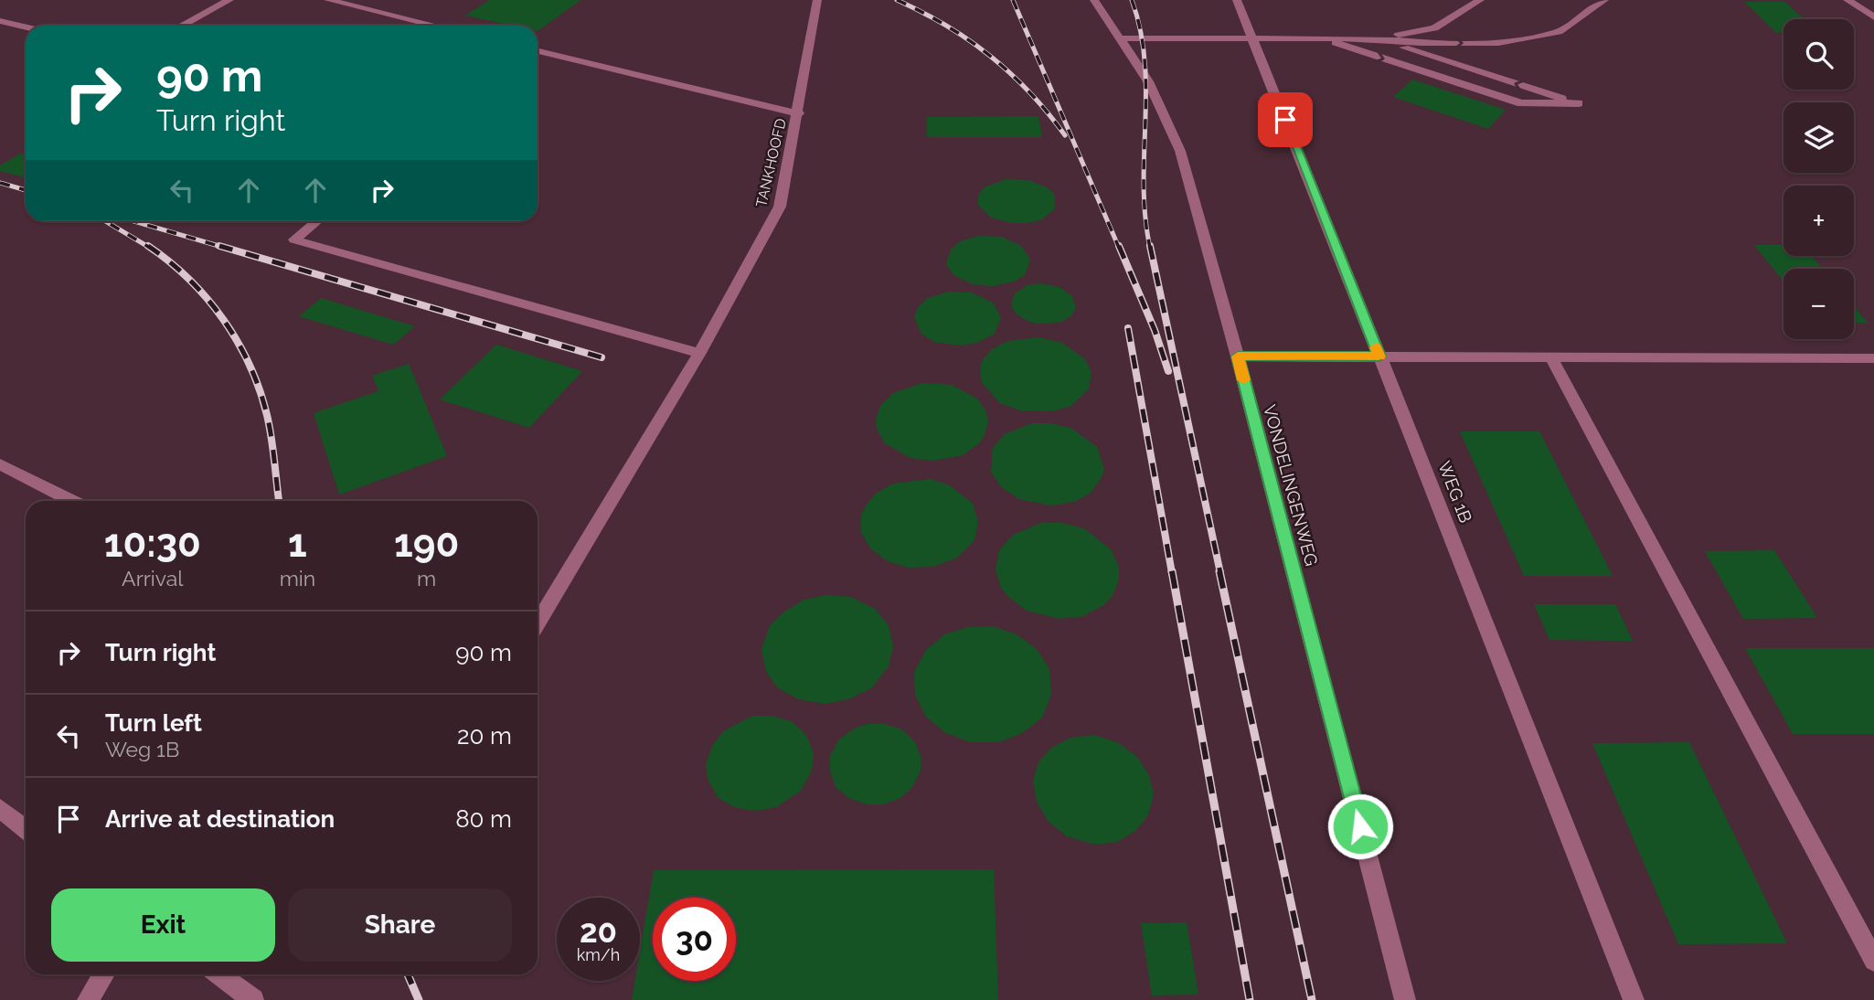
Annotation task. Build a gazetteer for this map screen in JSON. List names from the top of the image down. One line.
{"streets":{"street":["TANKHOOFD","VONDELINGENWEG","WEG 1B"]},"page":{"map_buttons":["+","−"],"turn":["90 m","Turn right"],"eta":["10:30","Arrival","1","min","190","m"],"list":[{"name":"Turn right","value":"90 m"},{"name":"Turn left","note":"Weg 1B","value":"20 m"},{"name":"Arrive at destination","value":"80 m"}],"buttons":["Exit","Share"],"speed":"20 km/h","limit":"30"}}
